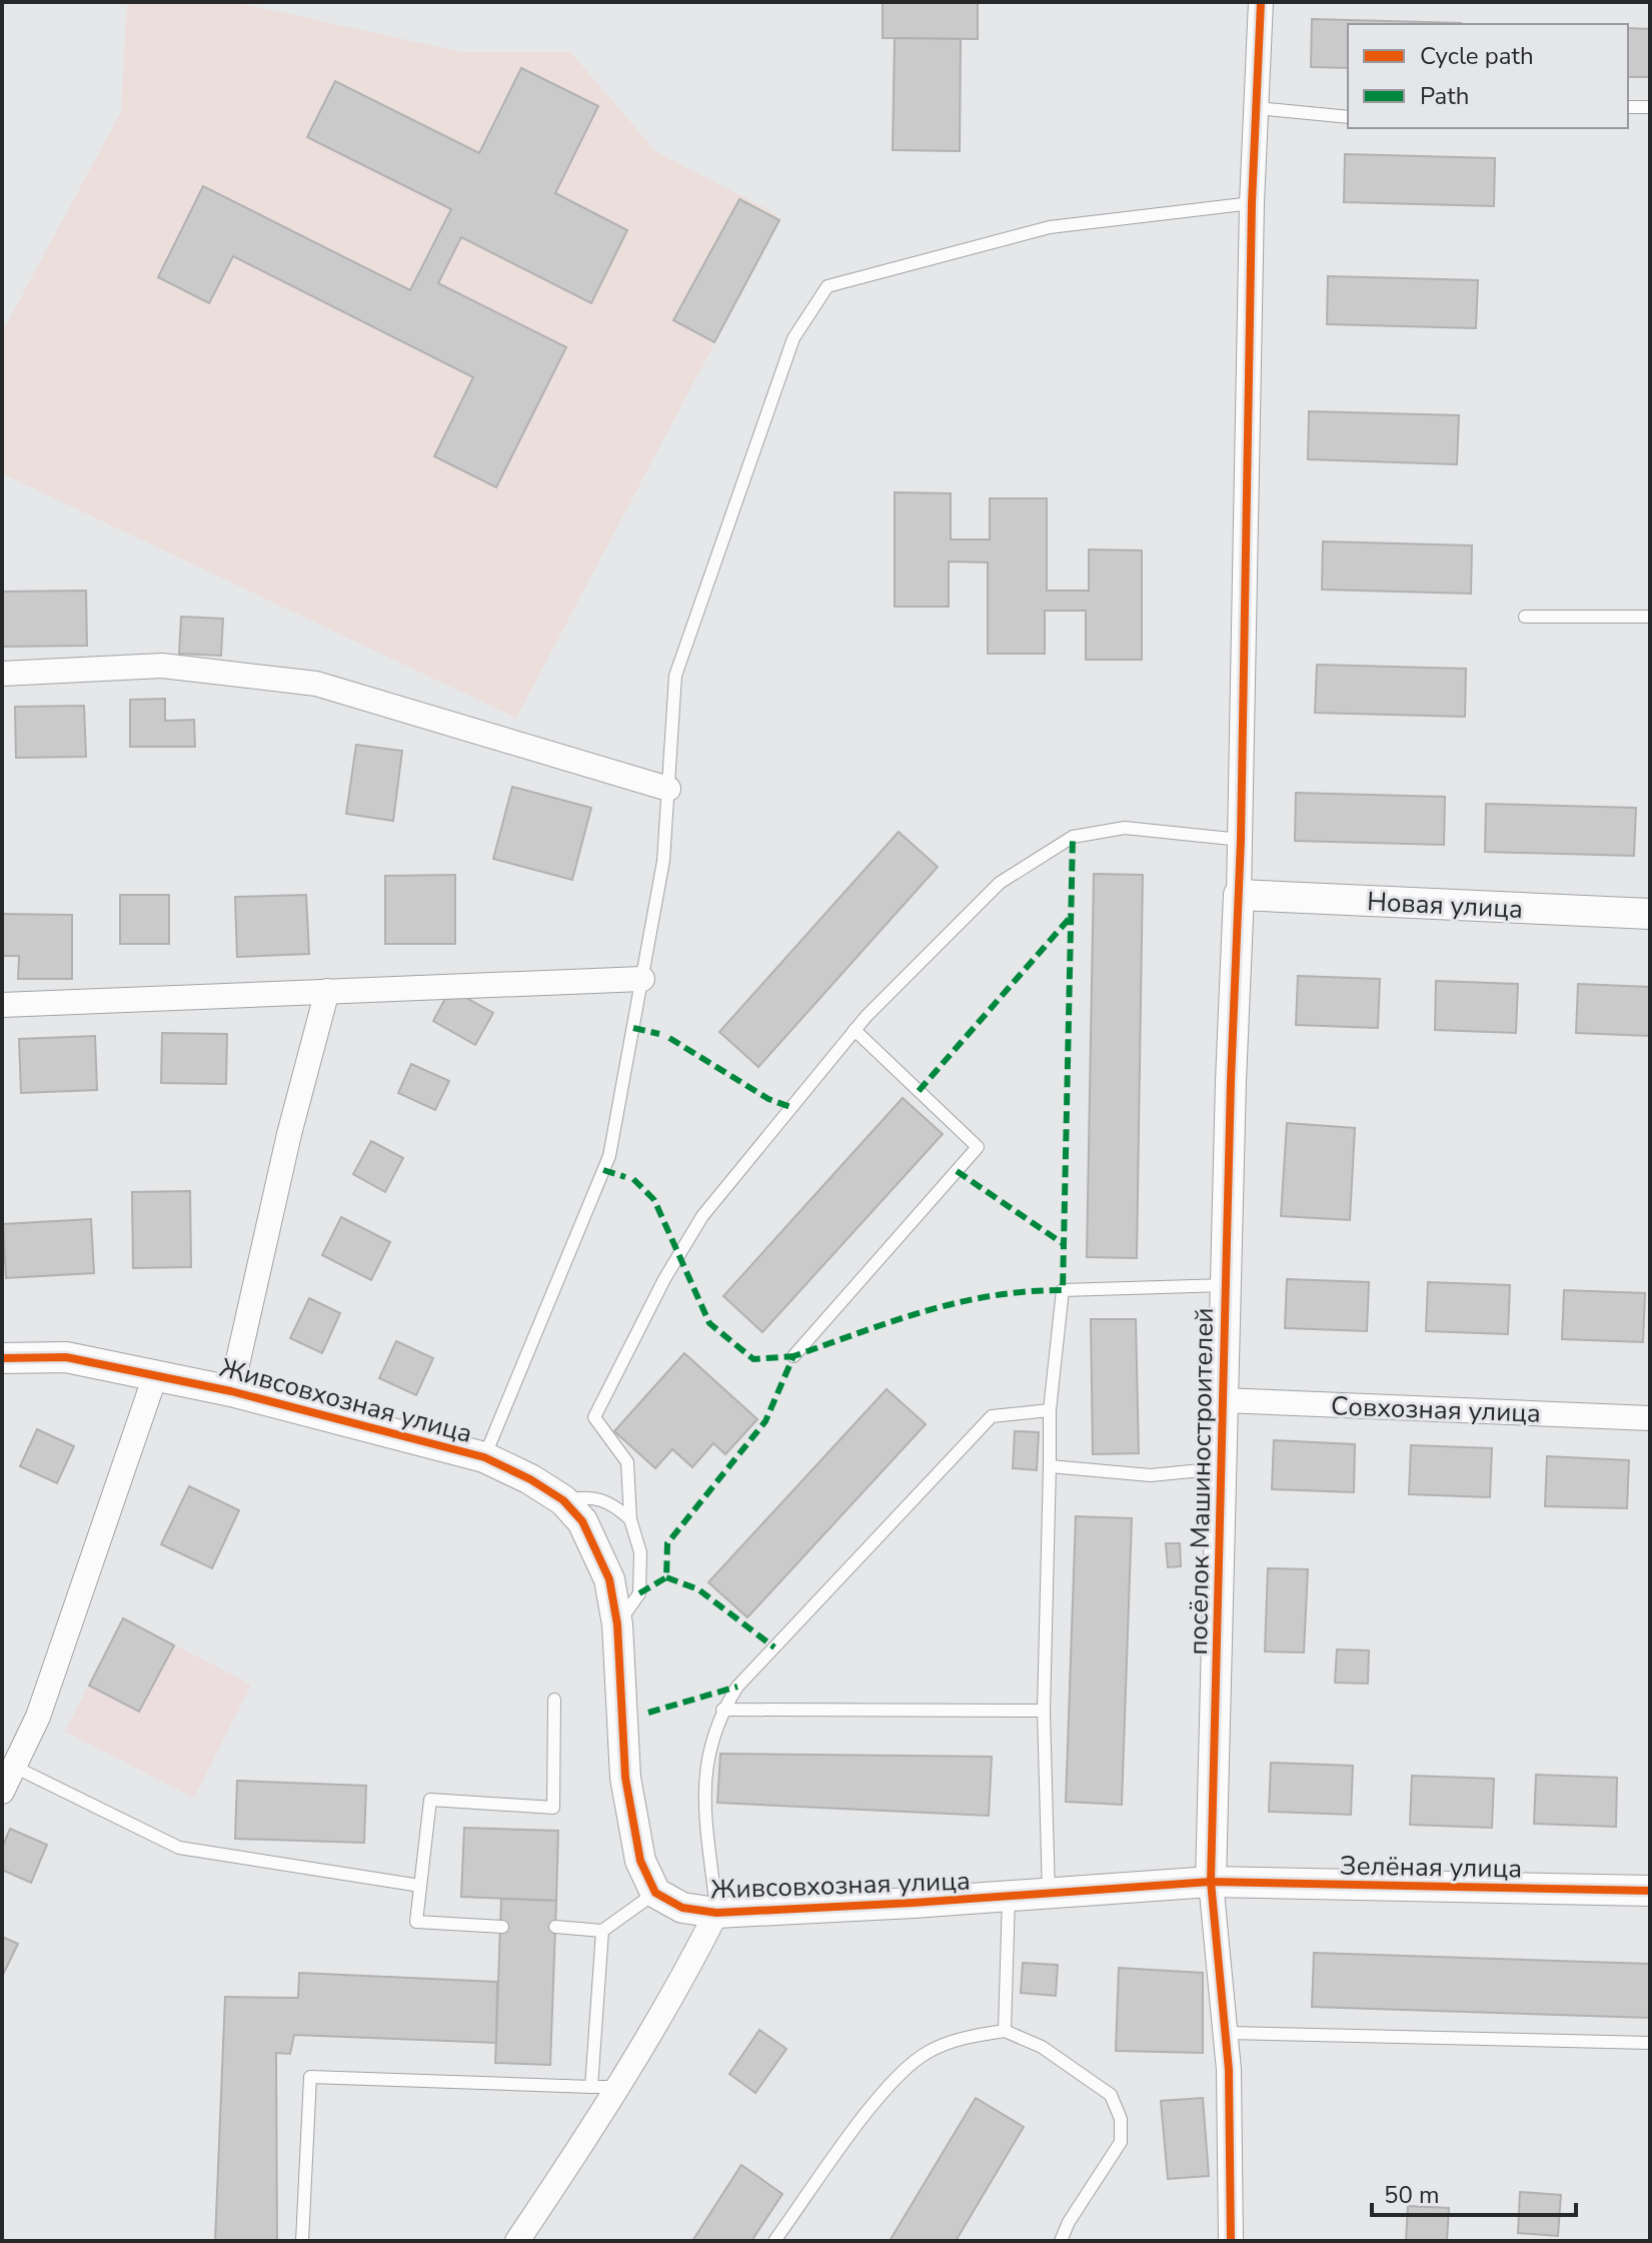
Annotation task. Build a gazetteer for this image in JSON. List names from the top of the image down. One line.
{"streets":{"street":["Новая улица","Живсовхозная улица","Совхозная улица","посёлок Машиностроителей","Зелёная улица"]},"crossings":[["Новая улица","посёлок Машиностроителей"],["Живсовхозная улица","посёлок Машиностроителей"],["Живсовхозная улица","Зелёная улица"],["Совхозная улица","посёлок Машиностроителей"],["посёлок Машиностроителей","Зелёная улица"]],"legend":["Cycle path","Path"],"scale_bar":"50 m"}
